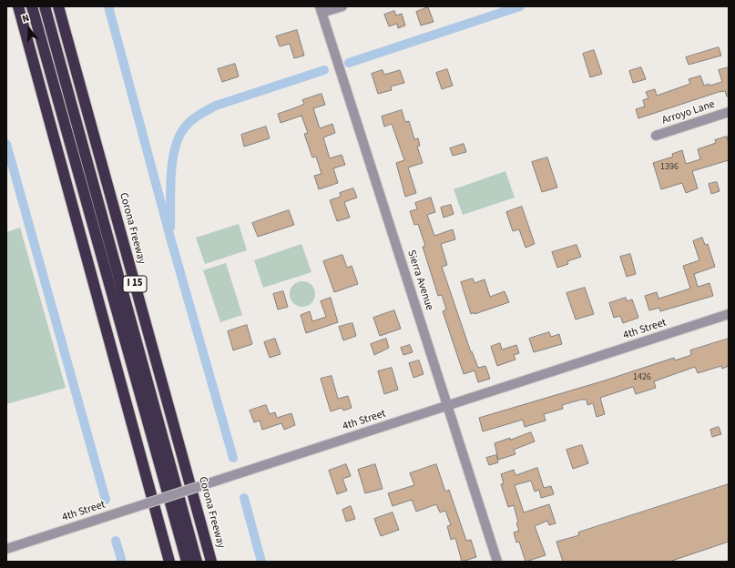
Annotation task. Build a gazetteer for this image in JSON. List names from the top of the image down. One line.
{"streets":{"highway":["Corona Freeway","I 15"],"street":["Arroyo Lane","Sierra Avenue","4th Street"]},"crossings":[["Sierra Avenue","4th Street"]],"house_numbers":["1396","1426"],"north":"top"}
